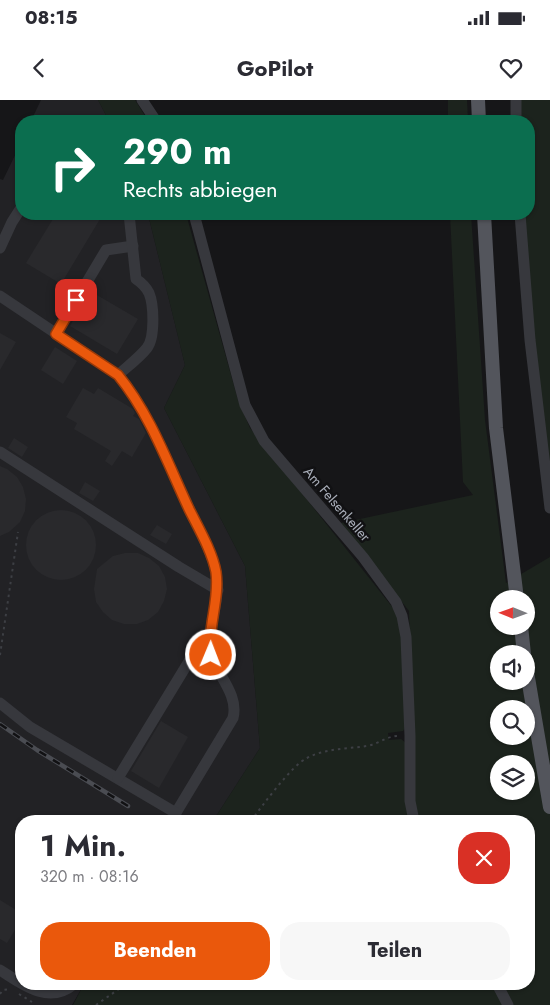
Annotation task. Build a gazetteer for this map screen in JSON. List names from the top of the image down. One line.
{"streets":{"street":["Am Felsenkeller"]},"north":"left","page":{"status":"08:15","header":"GoPilot","turn":["290 m","Rechts abbiegen"],"heading":["1 Min.","320 m · 08:16"],"buttons":["Beenden","Teilen"]}}
